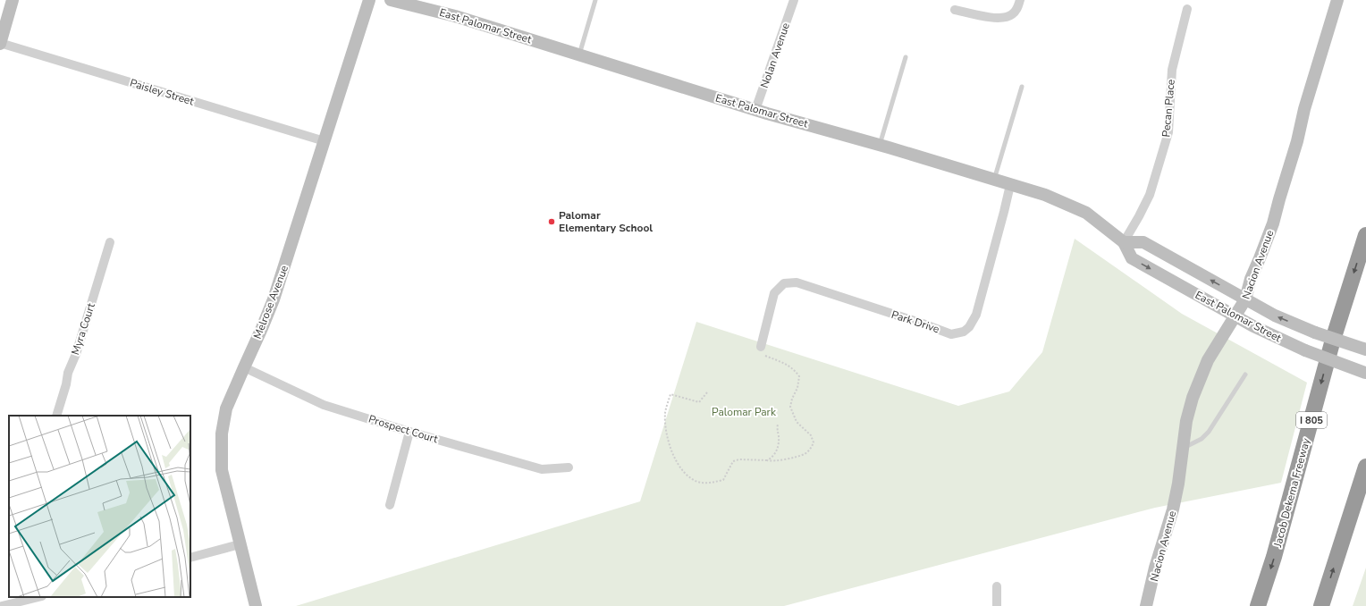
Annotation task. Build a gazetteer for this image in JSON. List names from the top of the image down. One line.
{"streets":{"highway":["I 805","Jacob Dekema Freeway"],"main road":["East Palomar Street","Nacion Avenue","Melrose Avenue"],"street":["Nolan Avenue","Paisley Street","Pecan Place","Park Drive","Myra Court","Prospect Court"]},"crossings":[["East Palomar Street","Nolan Avenue"],["East Palomar Street","Pecan Place"],["East Palomar Street","Nacion Avenue"],["East Palomar Street","Park Drive"],["Paisley Street","Melrose Avenue"],["Melrose Avenue","Prospect Court"]],"parks":["Palomar Park"],"places":["Palomar Elementary School"]}
